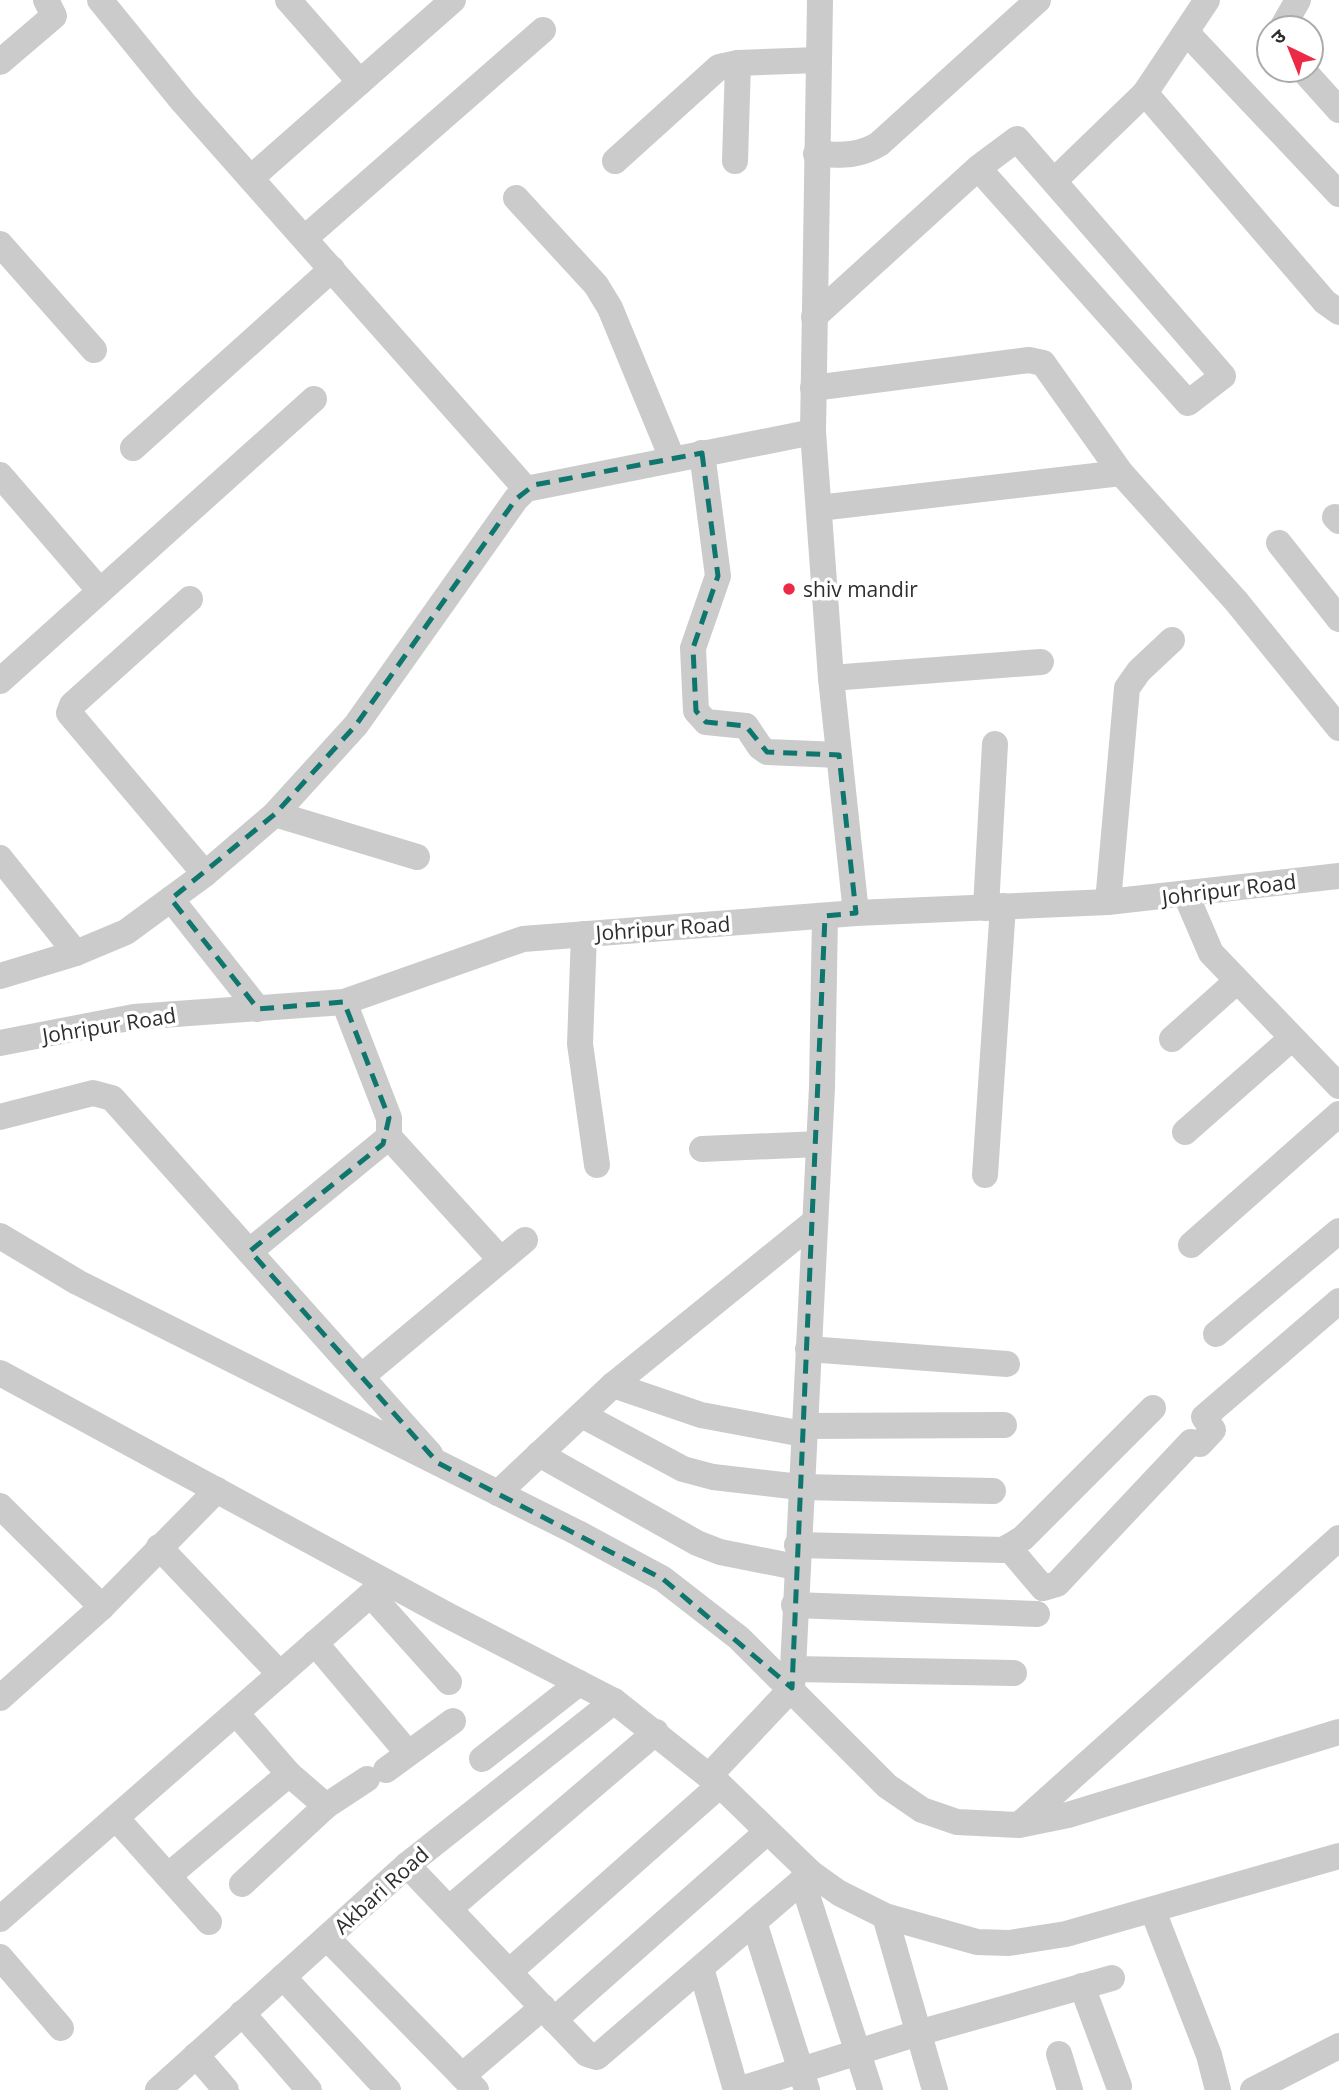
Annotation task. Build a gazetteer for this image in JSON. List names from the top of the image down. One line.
{"streets":{"street":["Johripur Road","Akbari Road"]},"places":["shiv mandir"],"north":"top left"}
